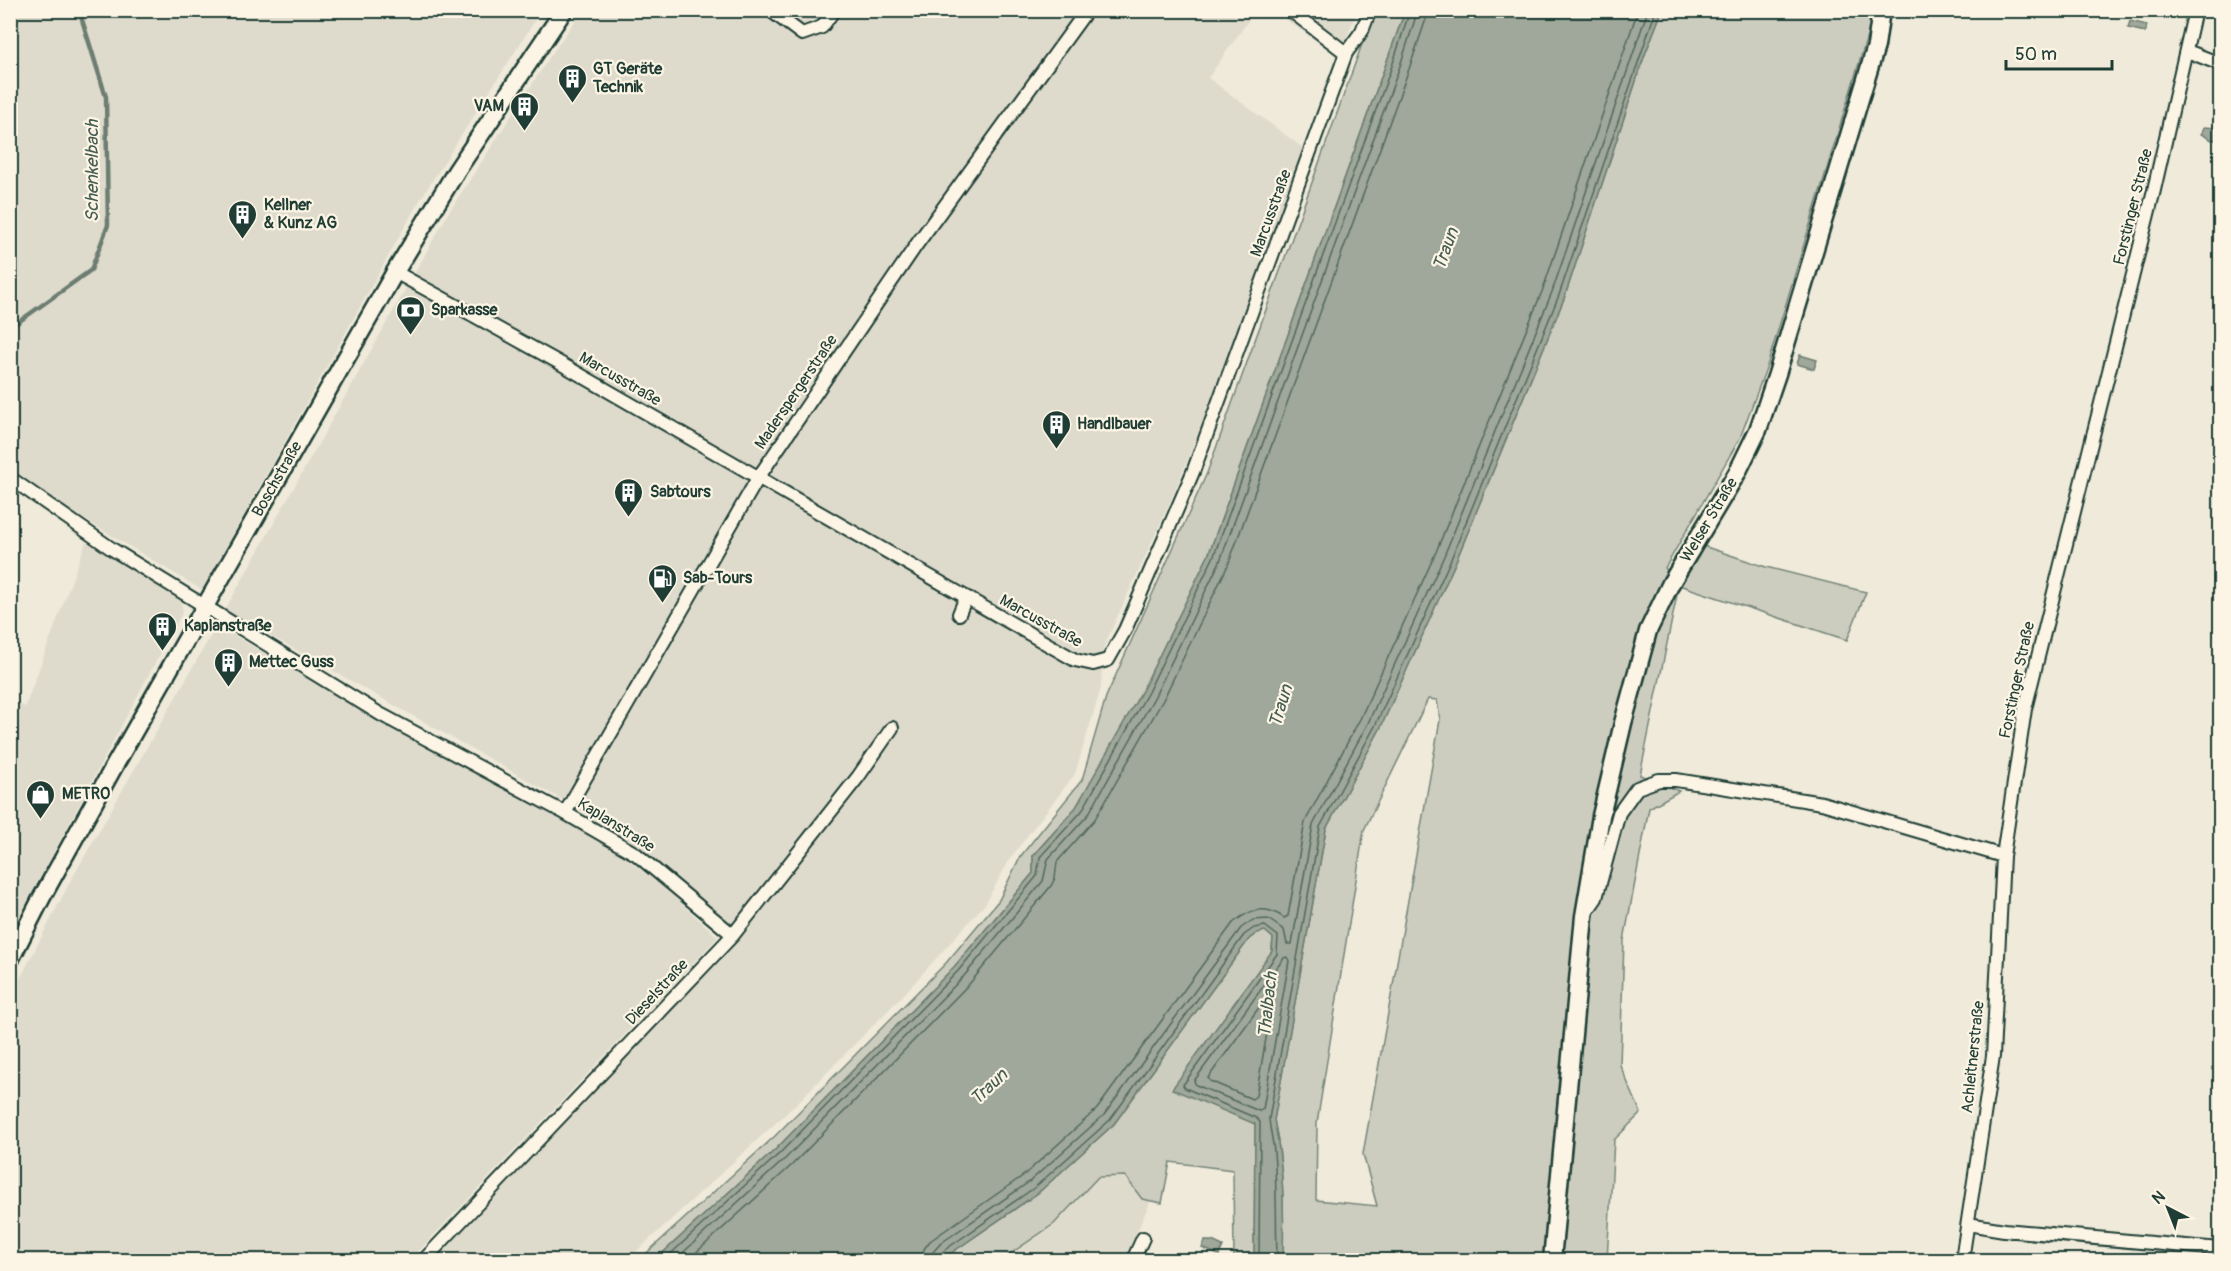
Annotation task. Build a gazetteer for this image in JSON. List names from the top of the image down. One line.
{"streets":{"main road":["Boschstraße","Welser Straße"],"street":["Forstinger Straße","Marcusstraße","Maderspergerstraße","Kaplanstraße","Dieselstraße","Achleitnerstraße"]},"crossings":[["Forstinger Straße","Achleitnerstraße"],["Marcusstraße","Maderspergerstraße"],["Marcusstraße","Boschstraße"],["Maderspergerstraße","Kaplanstraße"],["Boschstraße","Kaplanstraße"],["Kaplanstraße","Dieselstraße"]],"water":["Schenkelbach","Traun","Thalbach"],"places":{"building":["GT Geräte Technik","VAM","Kellner & Kunz AG","Handlbauer","Sabtours","Kaplanstraße","Mettec Guss"],"bank":["Sparkasse"],"fuel station":["Sab-Tours"],"shop":["METRO"]},"scale_bar":"50 m","north":"top left"}
